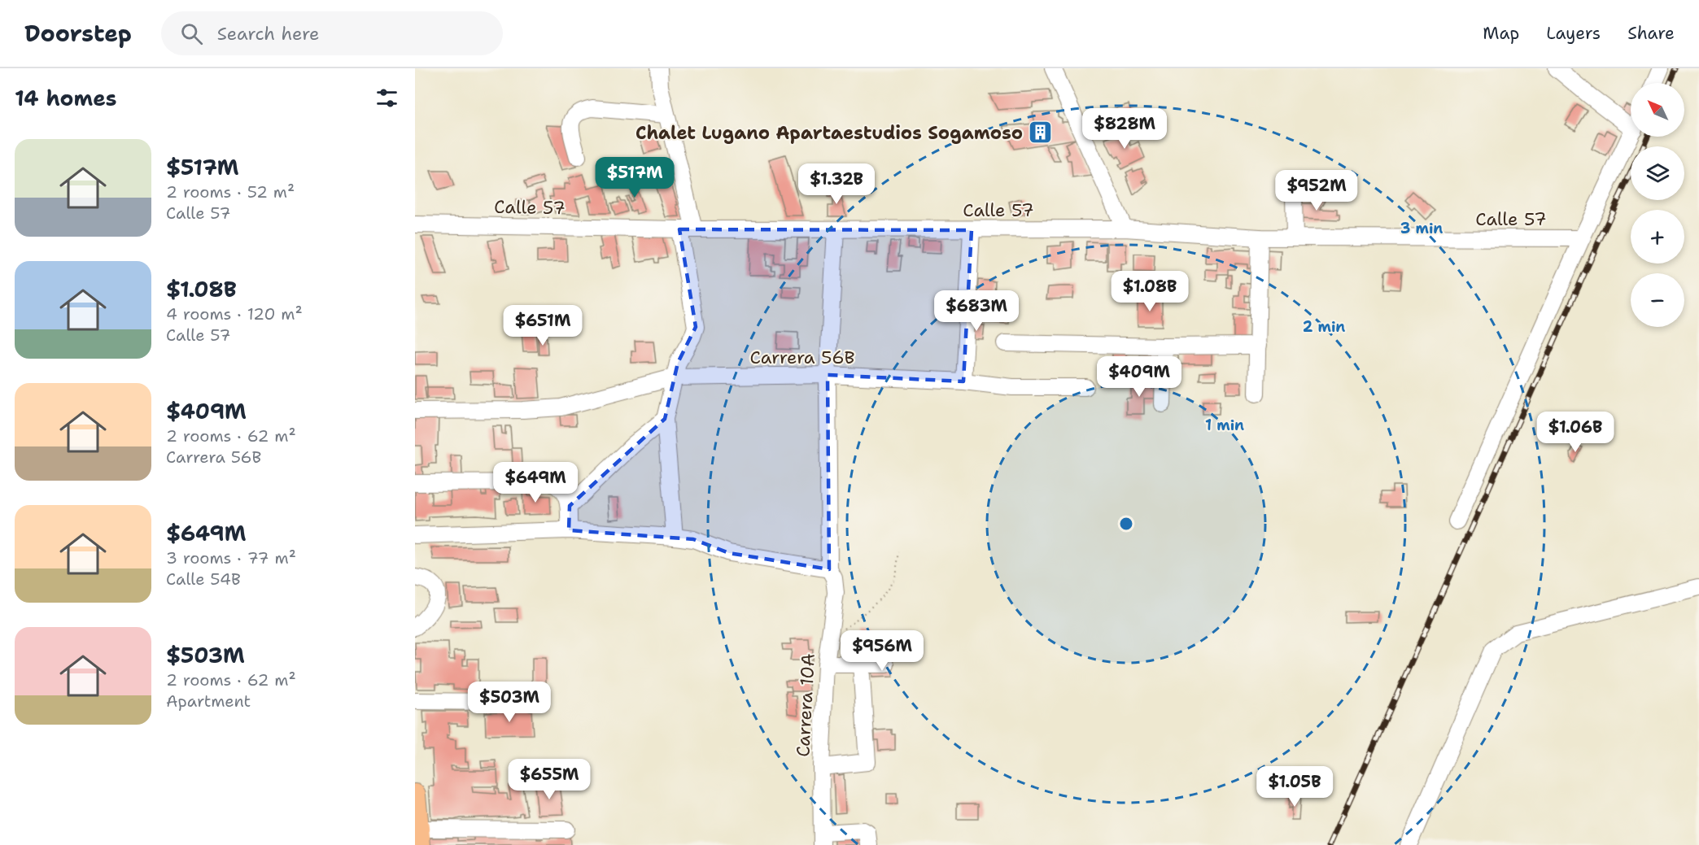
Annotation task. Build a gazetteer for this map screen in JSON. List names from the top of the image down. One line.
{"streets":{"street":["Calle 57","Carrera 56B","Carrera 10A"]},"crossings":[["Calle 57","Carrera 10A"],["Carrera 56B","Carrera 10A"]],"places":{"building":["Chalet Lugano Apartaestudios Sogamoso"]},"north":"top left","page":{"header":"Doorstep","search":"Search here","nav":["Map","Layers","Share"],"heading":"14 homes","map_buttons":["+","−"],"price":["$828M","$517M","$1.32B","$952M","$1.08B","$683M","$651M","$409M","$1.06B","$649M","$956M","$503M","$655M","$1.05B"],"list":[{"name":"$517M","note":"2 rooms · 52 m² · Calle 57"},{"name":"$1.08B","note":"4 rooms · 120 m² · Calle 57"},{"name":"$409M","note":"2 rooms · 62 m² · Carrera 56B"},{"name":"$649M","note":"3 rooms · 77 m² · Calle 54B"},{"name":"$503M","note":"2 rooms · 62 m² · Apartment"}]},"rings":["3 min","2 min","1 min"]}
